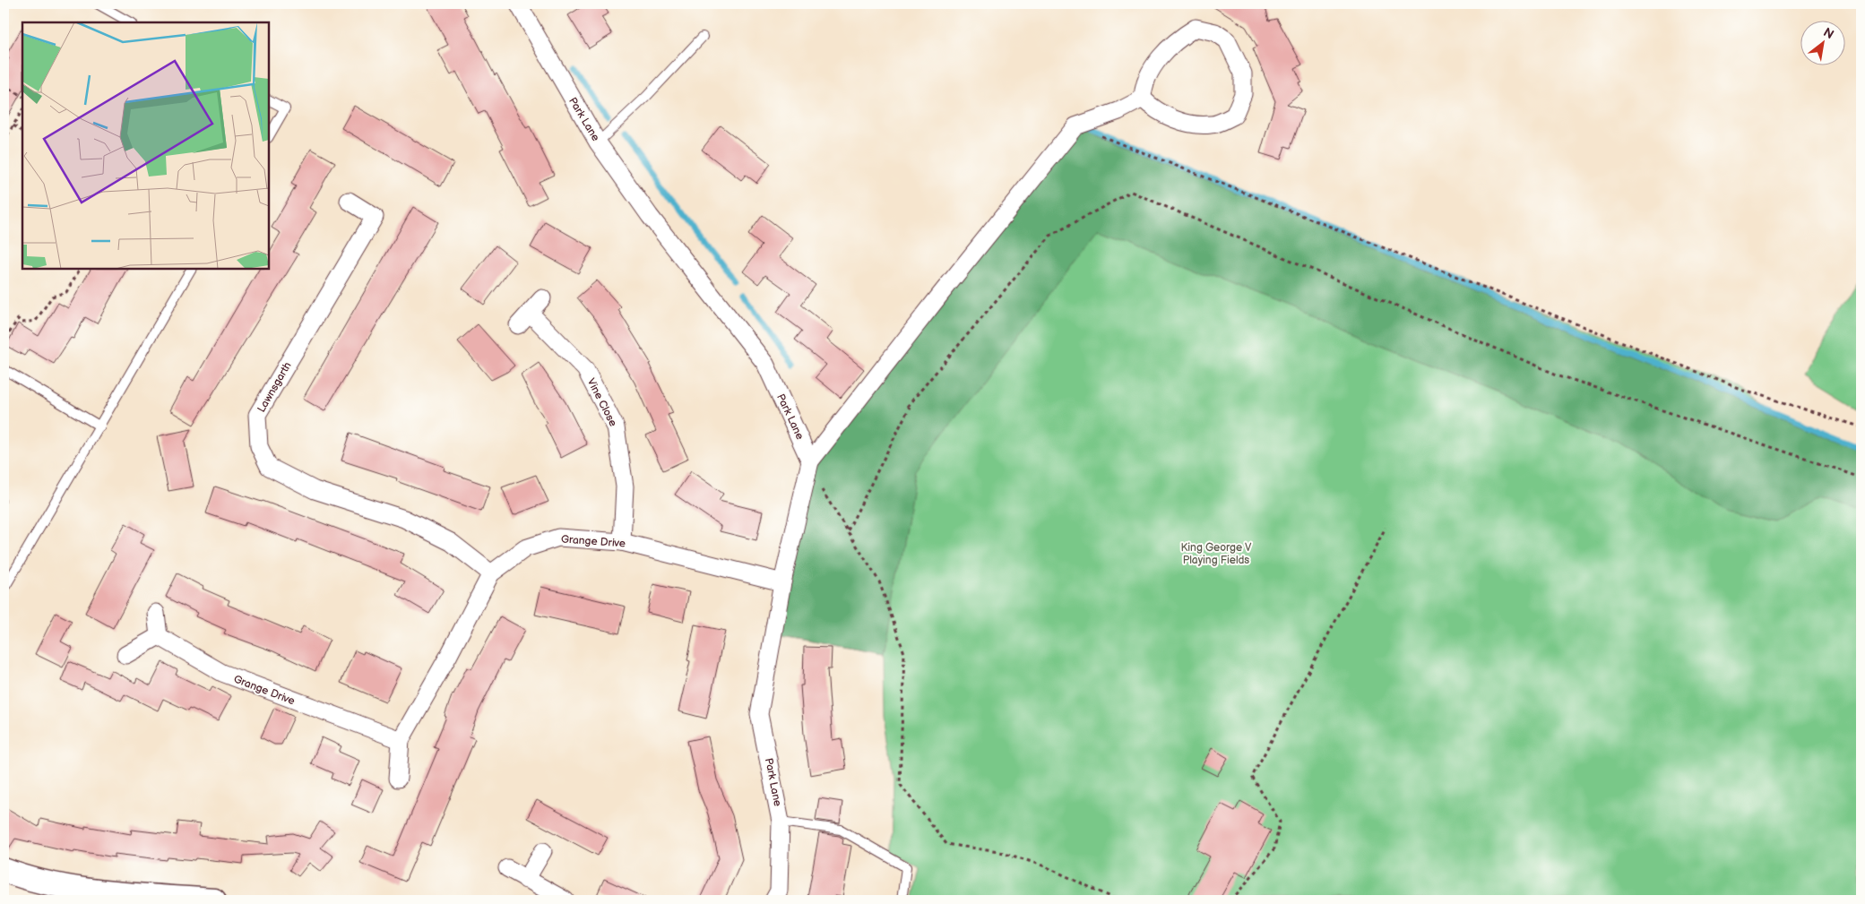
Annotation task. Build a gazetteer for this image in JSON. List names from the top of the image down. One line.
{"streets":{"street":["Park Lane","Lawnsgarth","Vine Close","Grange Drive"]},"crossings":[["Park Lane","Grange Drive"],["Lawnsgarth","Grange Drive"],["Vine Close","Grange Drive"]],"parks":["King George V Playing Fields"],"north":"top right"}
